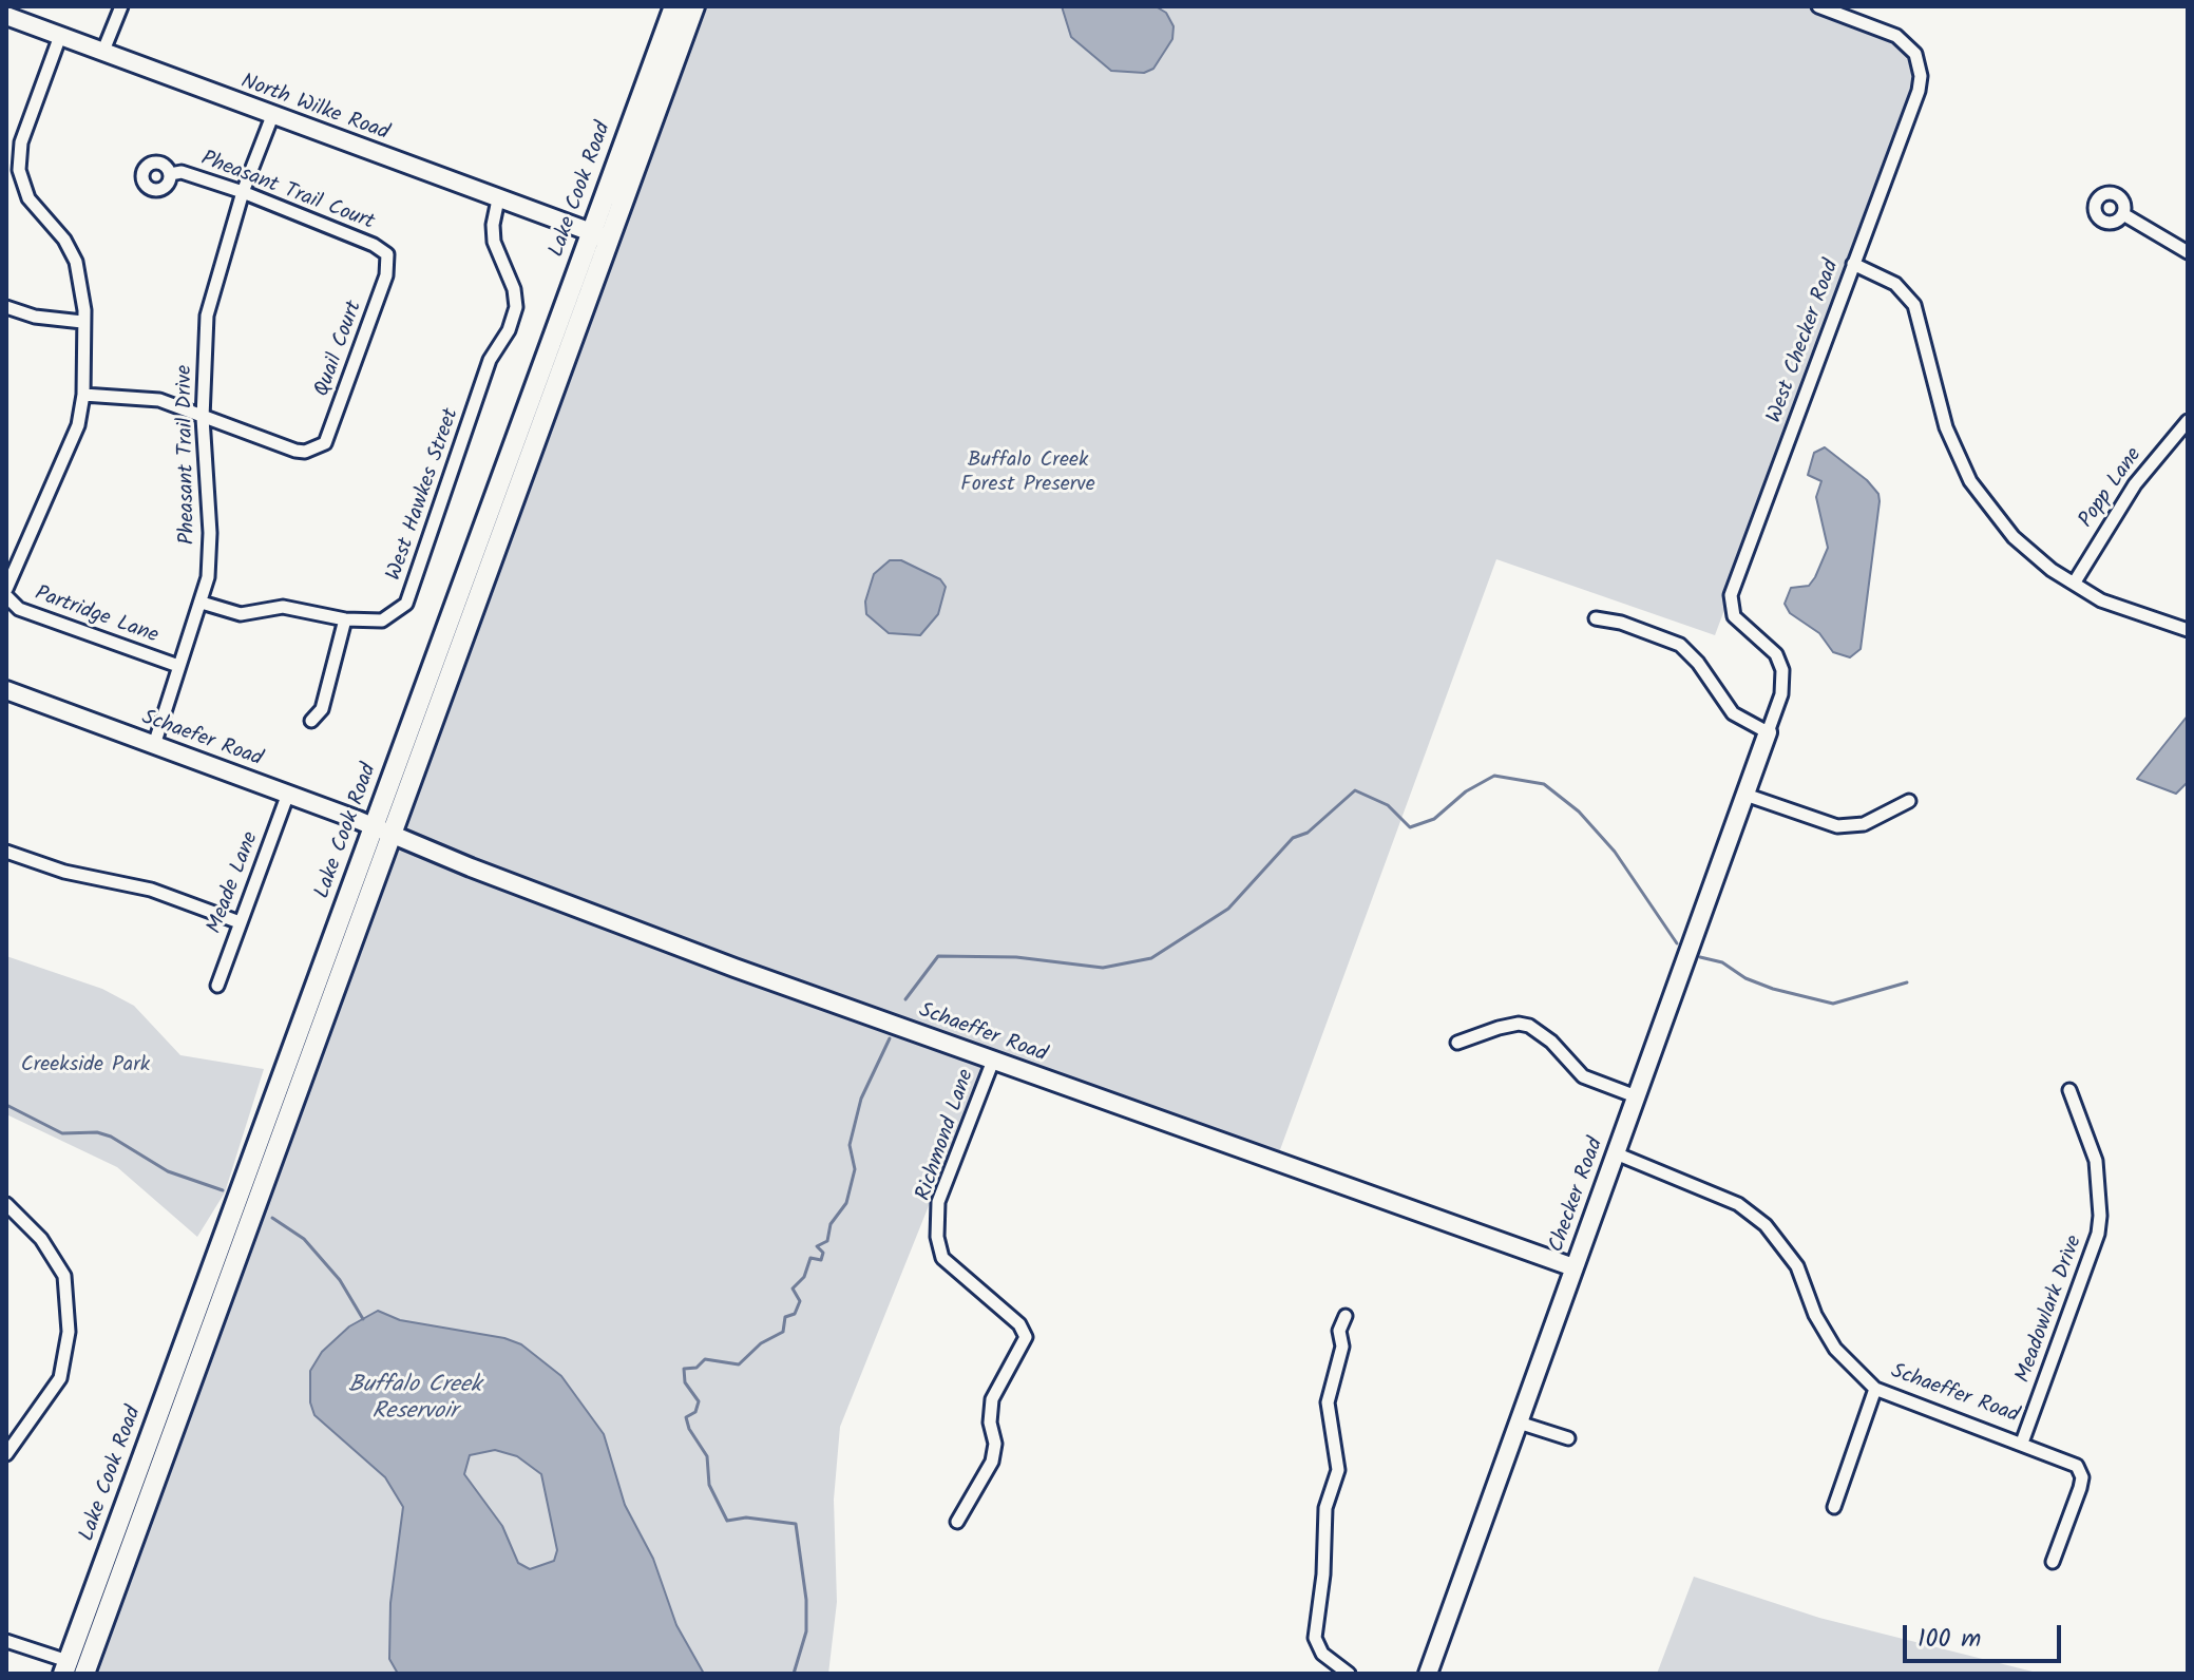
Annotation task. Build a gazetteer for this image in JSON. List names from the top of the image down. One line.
{"streets":{"main road":["Lake Cook Road"],"street":["North Wilke Road","Pheasant Trail Court","West Checker Road","Quail Court","Pheasant Trail Drive","Popp Lane","West Hawkes Street","Partridge Lane","Schaefer Road","Meade Lane","Schaeffer Road","Richmond Lane","Checker Road","Meadowlark Drive"]},"crossings":[["North Wilke Road","Lake Cook Road"],["North Wilke Road","Pheasant Trail Drive"],["North Wilke Road","West Hawkes Street"],["North Wilke Road","Partridge Lane"],["Lake Cook Road","Schaefer Road"],["Lake Cook Road","Schaeffer Road"],["Pheasant Trail Court","Quail Court"],["Pheasant Trail Court","Pheasant Trail Drive"],["West Checker Road","Checker Road"],["Quail Court","Pheasant Trail Drive"],["Pheasant Trail Drive","West Hawkes Street"],["Pheasant Trail Drive","Partridge Lane"],["Pheasant Trail Drive","Schaefer Road"],["Schaefer Road","Meade Lane"],["Schaefer Road","Schaeffer Road"],["Schaeffer Road","Richmond Lane"],["Schaeffer Road","Checker Road"],["Schaeffer Road","Meadowlark Drive"]],"water":["Buffalo Creek Reservoir"],"parks":["Buffalo Creek Forest Preserve","Creekside Park"],"scale_bar":"100 m"}
